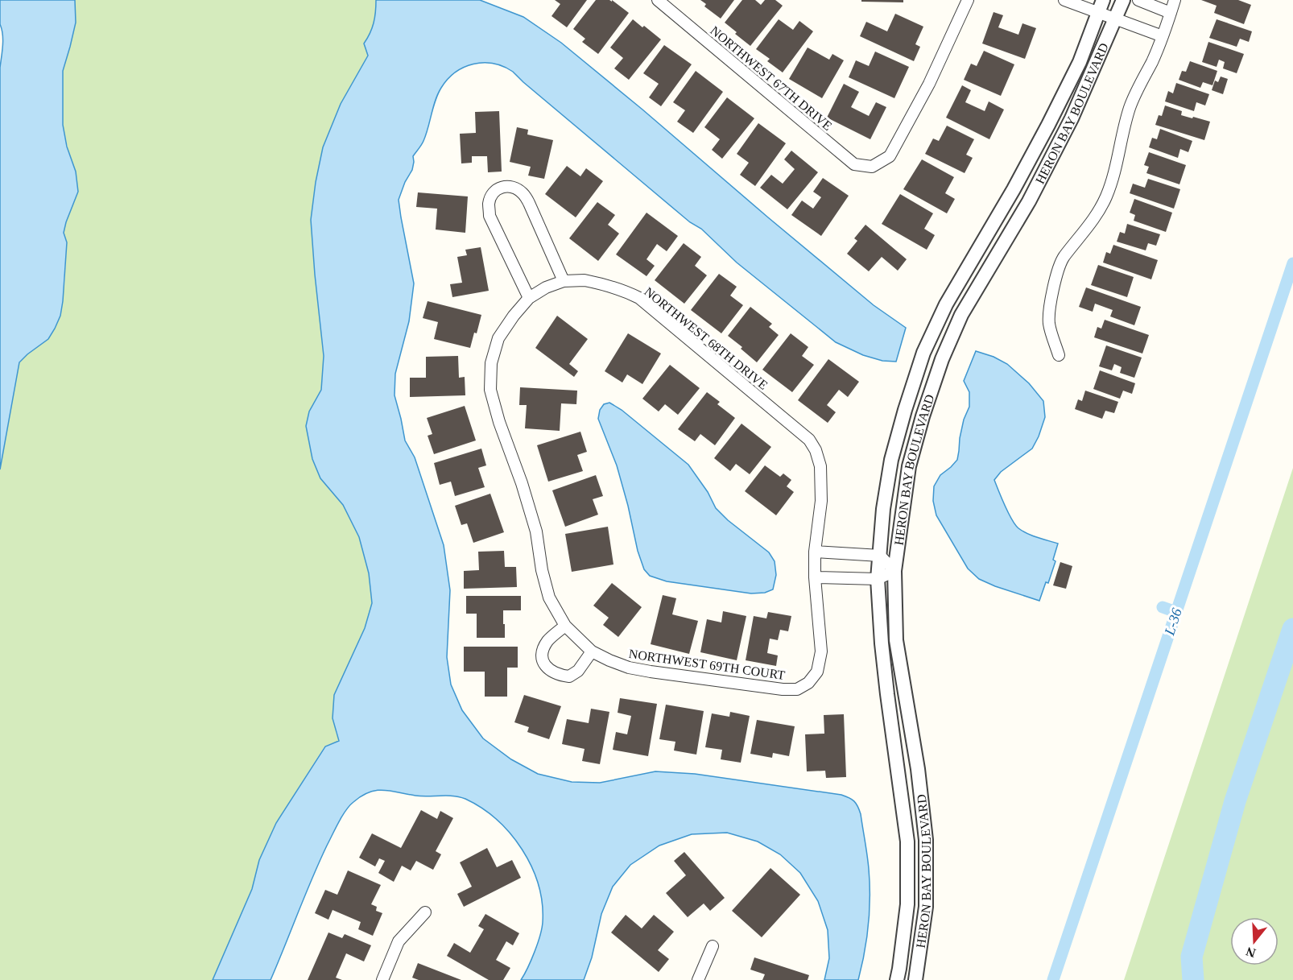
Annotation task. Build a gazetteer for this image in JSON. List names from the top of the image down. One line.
{"streets":{"street":["NORTHWEST 67TH DRIVE","HERON BAY BOULEVARD","NORTHWEST 68TH DRIVE","NORTHWEST 69TH COURT"]},"crossings":[["NORTHWEST 68TH DRIVE","NORTHWEST 69TH COURT"]],"water":["L-36"],"north":"bottom"}
